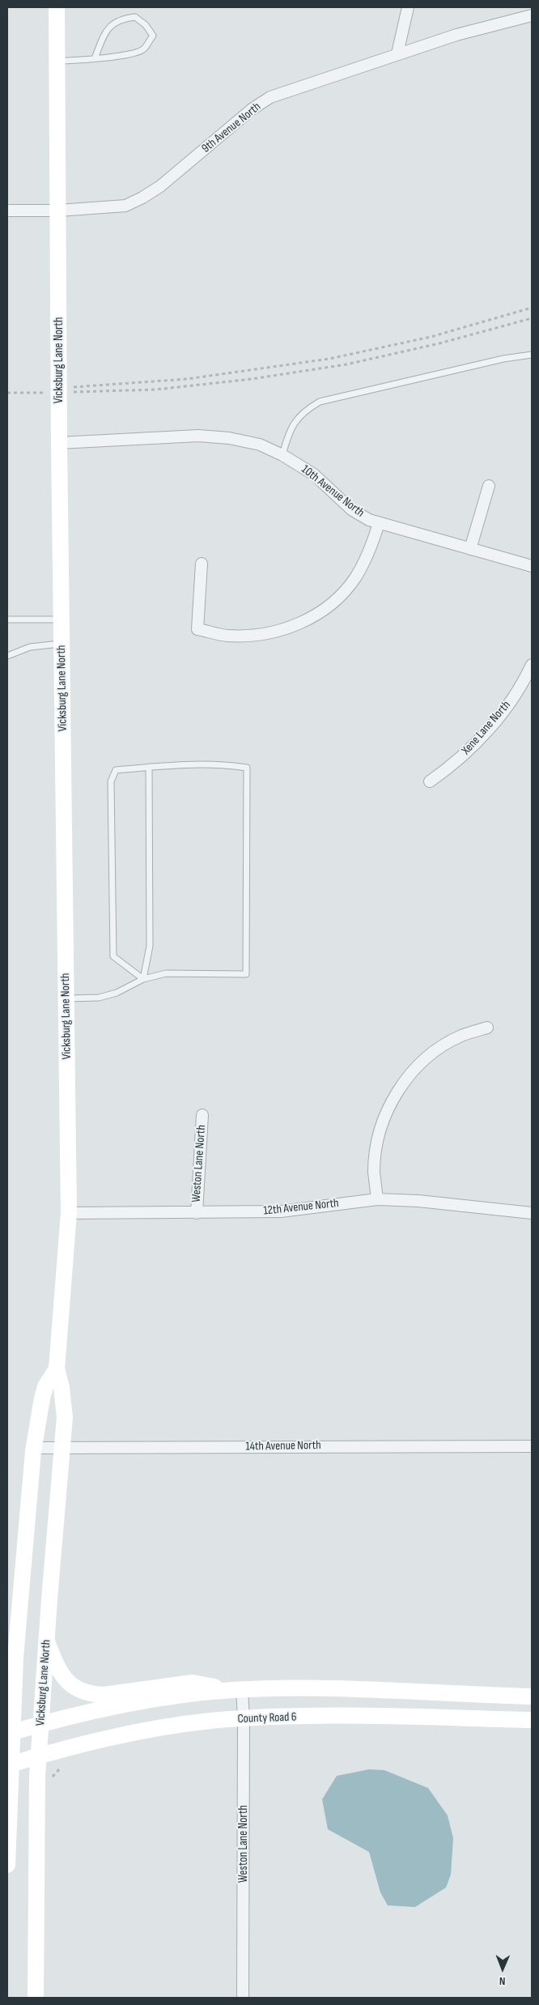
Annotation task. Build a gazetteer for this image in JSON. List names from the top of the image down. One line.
{"streets":{"main road":["Vicksburg Lane North","County Road 6"],"street":["9th Avenue North","10th Avenue North","Xene Lane North","Weston Lane North","12th Avenue North","14th Avenue North"]},"crossings":[["9th Avenue North","Vicksburg Lane North"],["Vicksburg Lane North","10th Avenue North"],["Vicksburg Lane North","12th Avenue North"],["Vicksburg Lane North","14th Avenue North"],["Vicksburg Lane North","County Road 6"],["Weston Lane North","12th Avenue North"],["Weston Lane North","County Road 6"]],"north":"bottom"}
